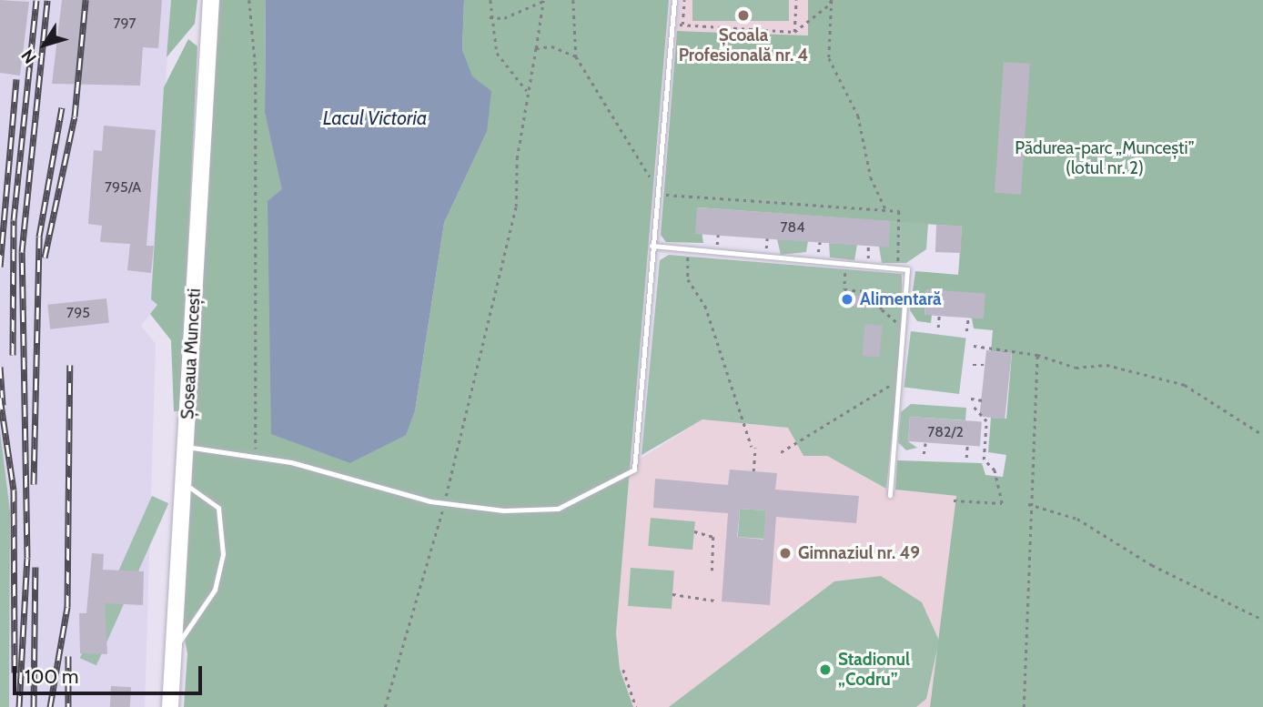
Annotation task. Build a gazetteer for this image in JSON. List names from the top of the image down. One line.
{"streets":{"main road":["Șoseaua Muncești"]},"water":["Lacul Victoria"],"parks":["Pădurea-parc „Muncești” (lotul nr. 2)"],"places":["Școala Profesională nr. 4","Alimentară","Gimnaziul nr. 49","Stadionul „Codru”"],"house_numbers":["797","795/A","784","795","782/2"],"scale_bar":"100 m","north":"bottom left"}
